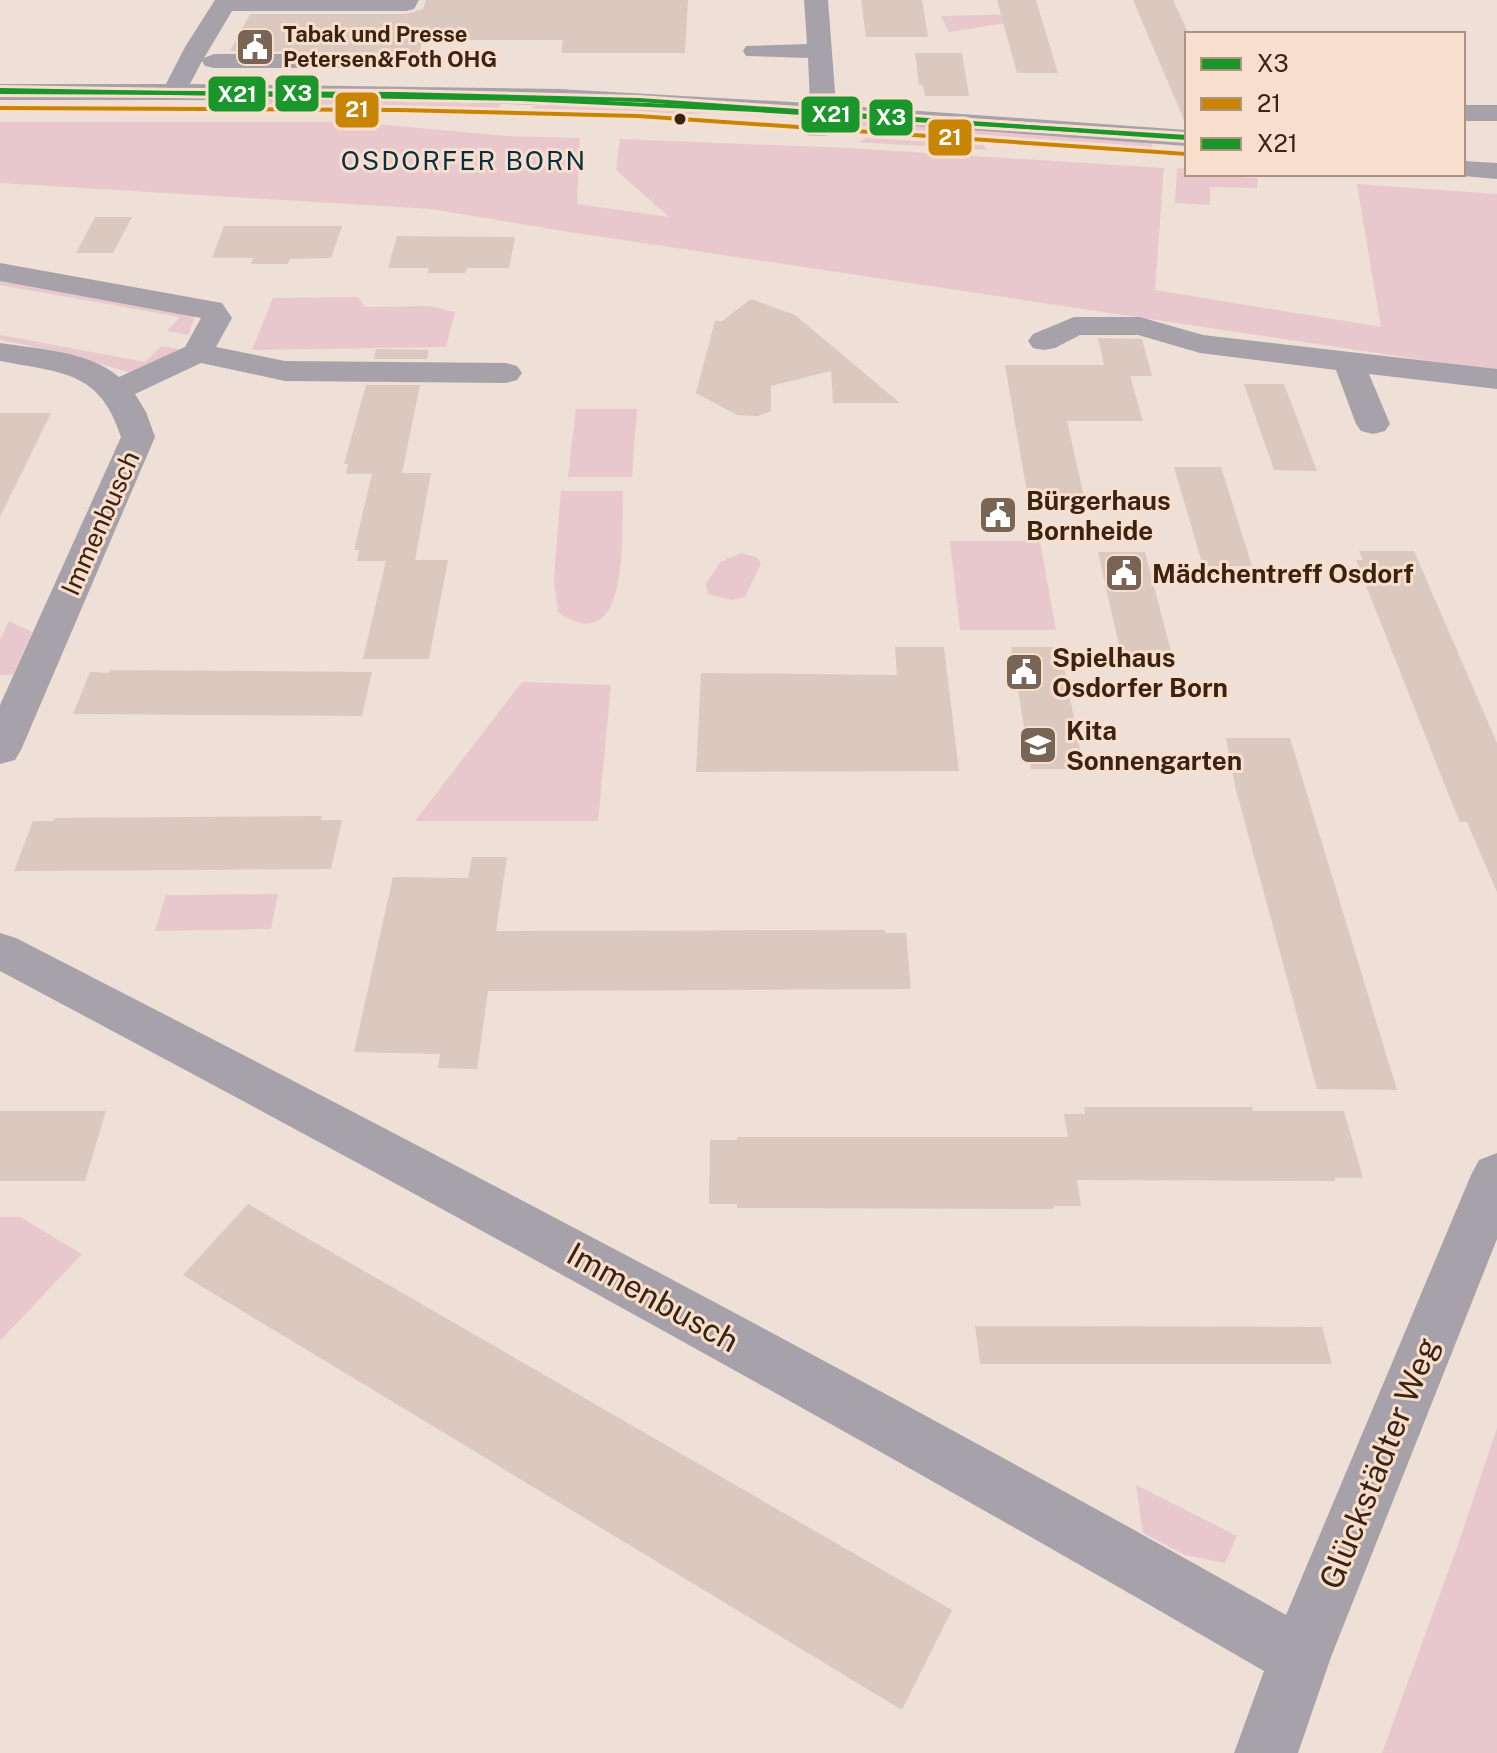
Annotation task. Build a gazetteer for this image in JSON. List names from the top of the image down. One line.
{"streets":{"street":["Immenbusch","Glückstädter Weg"]},"crossings":[["Immenbusch","Glückstädter Weg"]],"districts":["OSDORFER BORN"],"places":{"public building":["Tabak und Presse Petersen&Foth OHG","Bürgerhaus Bornheide","Mädchentreff Osdorf","Spielhaus Osdorfer Born"],"school or university":["Kita Sonnengarten"]},"lines":["transit line X21","transit line X3","transit line 21"],"legend":["X3","21","X21"]}
